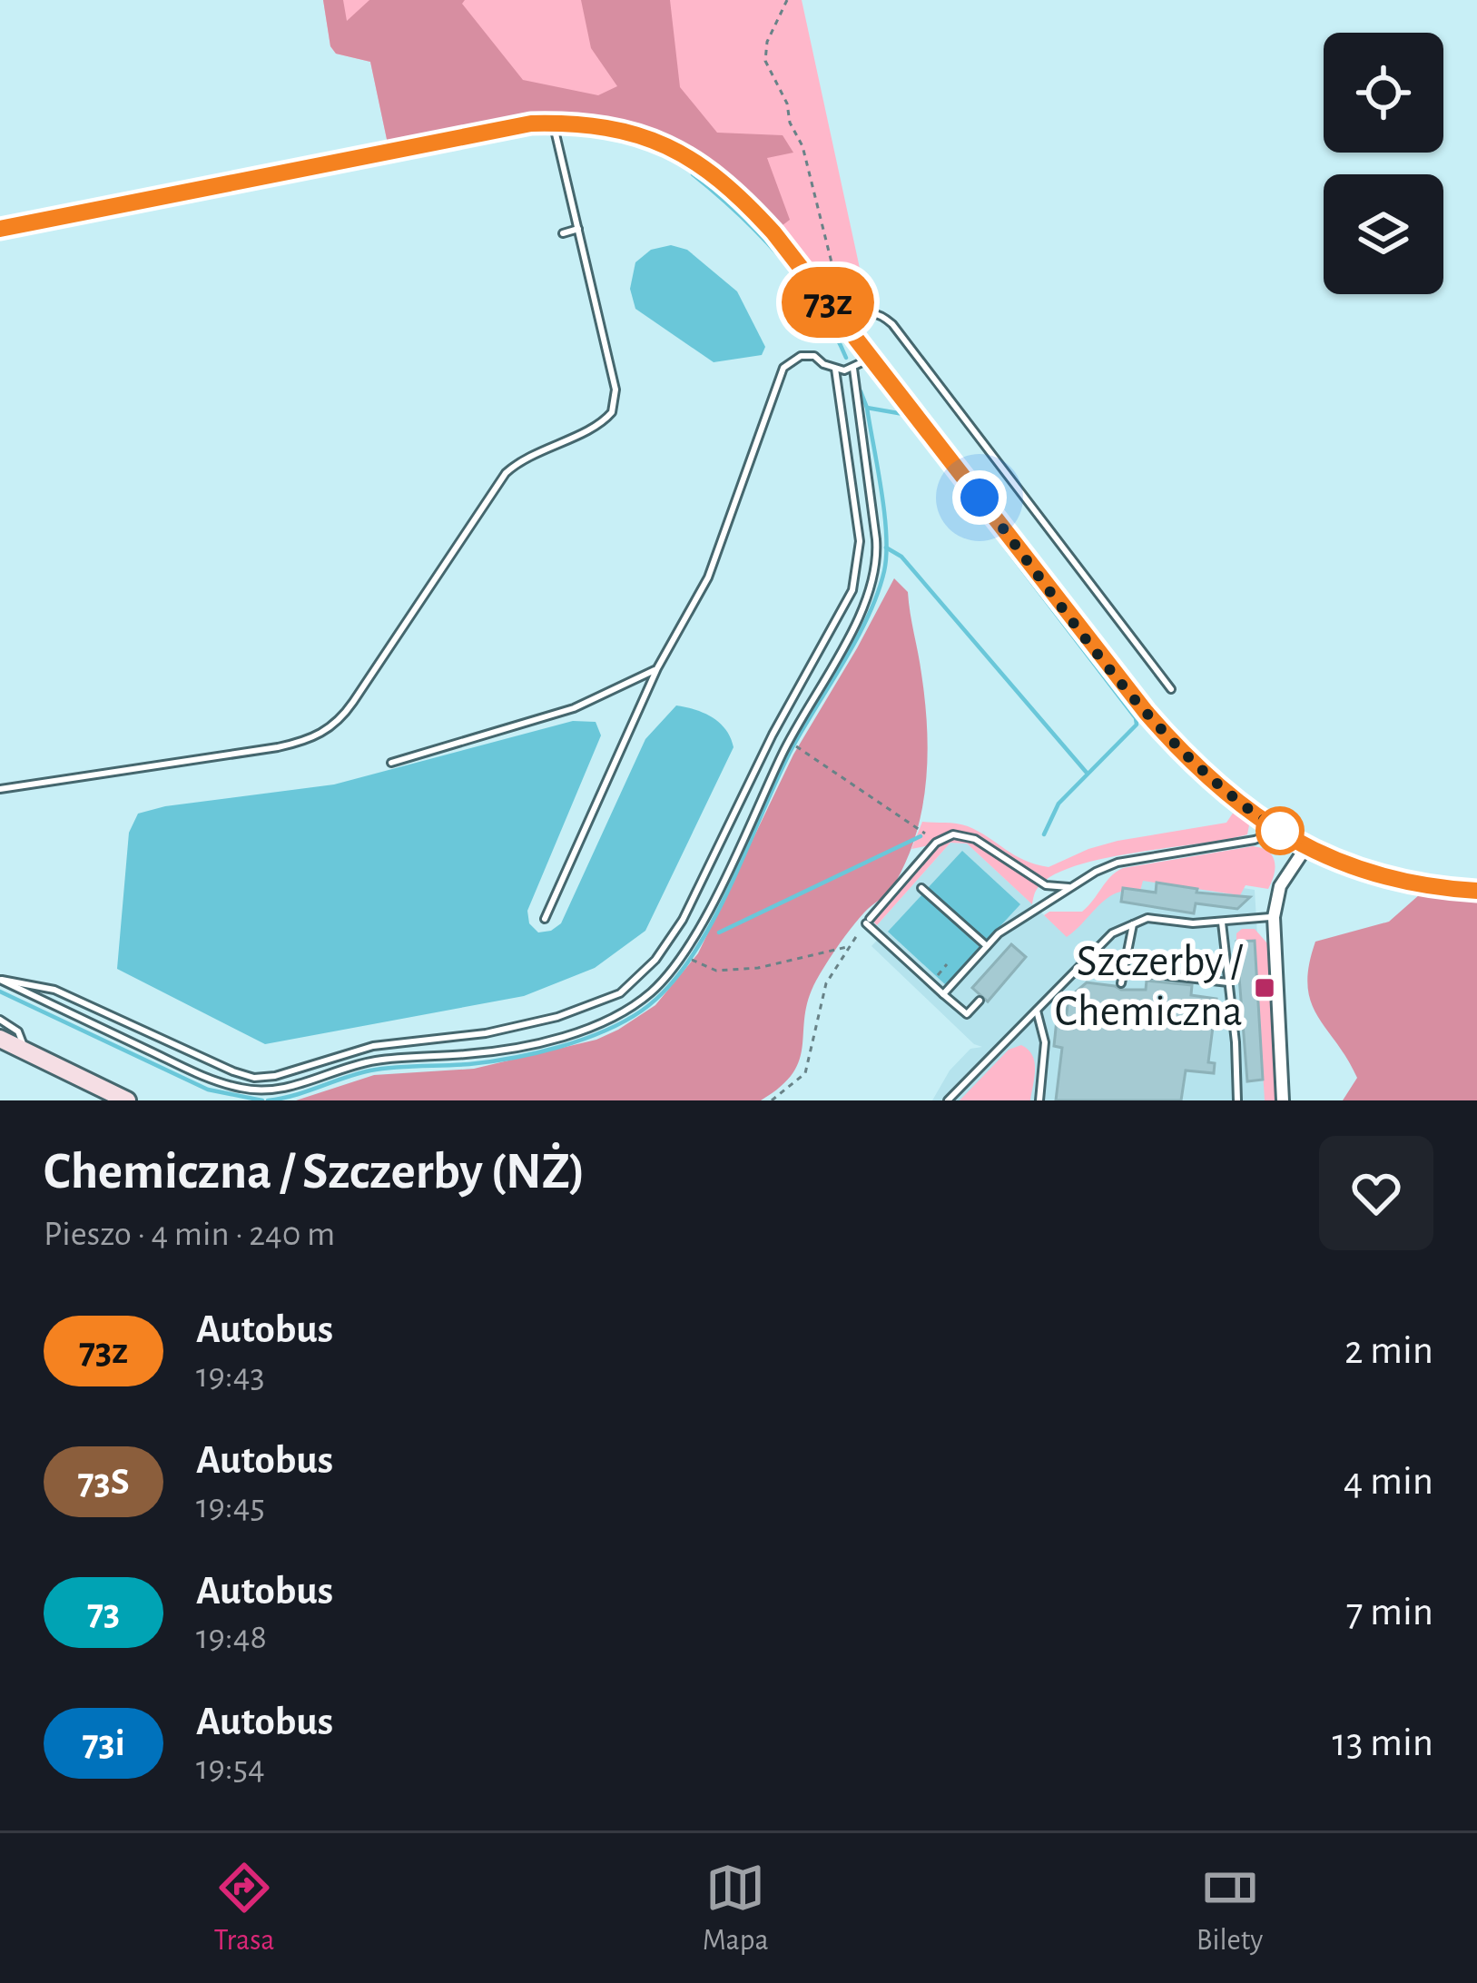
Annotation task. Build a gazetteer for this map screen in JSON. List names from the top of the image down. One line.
{"places":{"transit":["Szczerby / Chemiczna"]},"lines":["bus line 73z"],"page":{"on_map":"73z","heading":["Chemiczna / Szczerby (NŻ)","Pieszo · 4 min · 240 m"],"list":[{"mark":"73z","name":"Autobus","note":"19:43","value":"2 min"},{"mark":"73S","name":"Autobus","note":"19:45","value":"4 min"},{"mark":"73","name":"Autobus","note":"19:48","value":"7 min"},{"mark":"73i","name":"Autobus","note":"19:54","value":"13 min"}],"tabs":["Trasa","Mapa","Bilety"]}}
